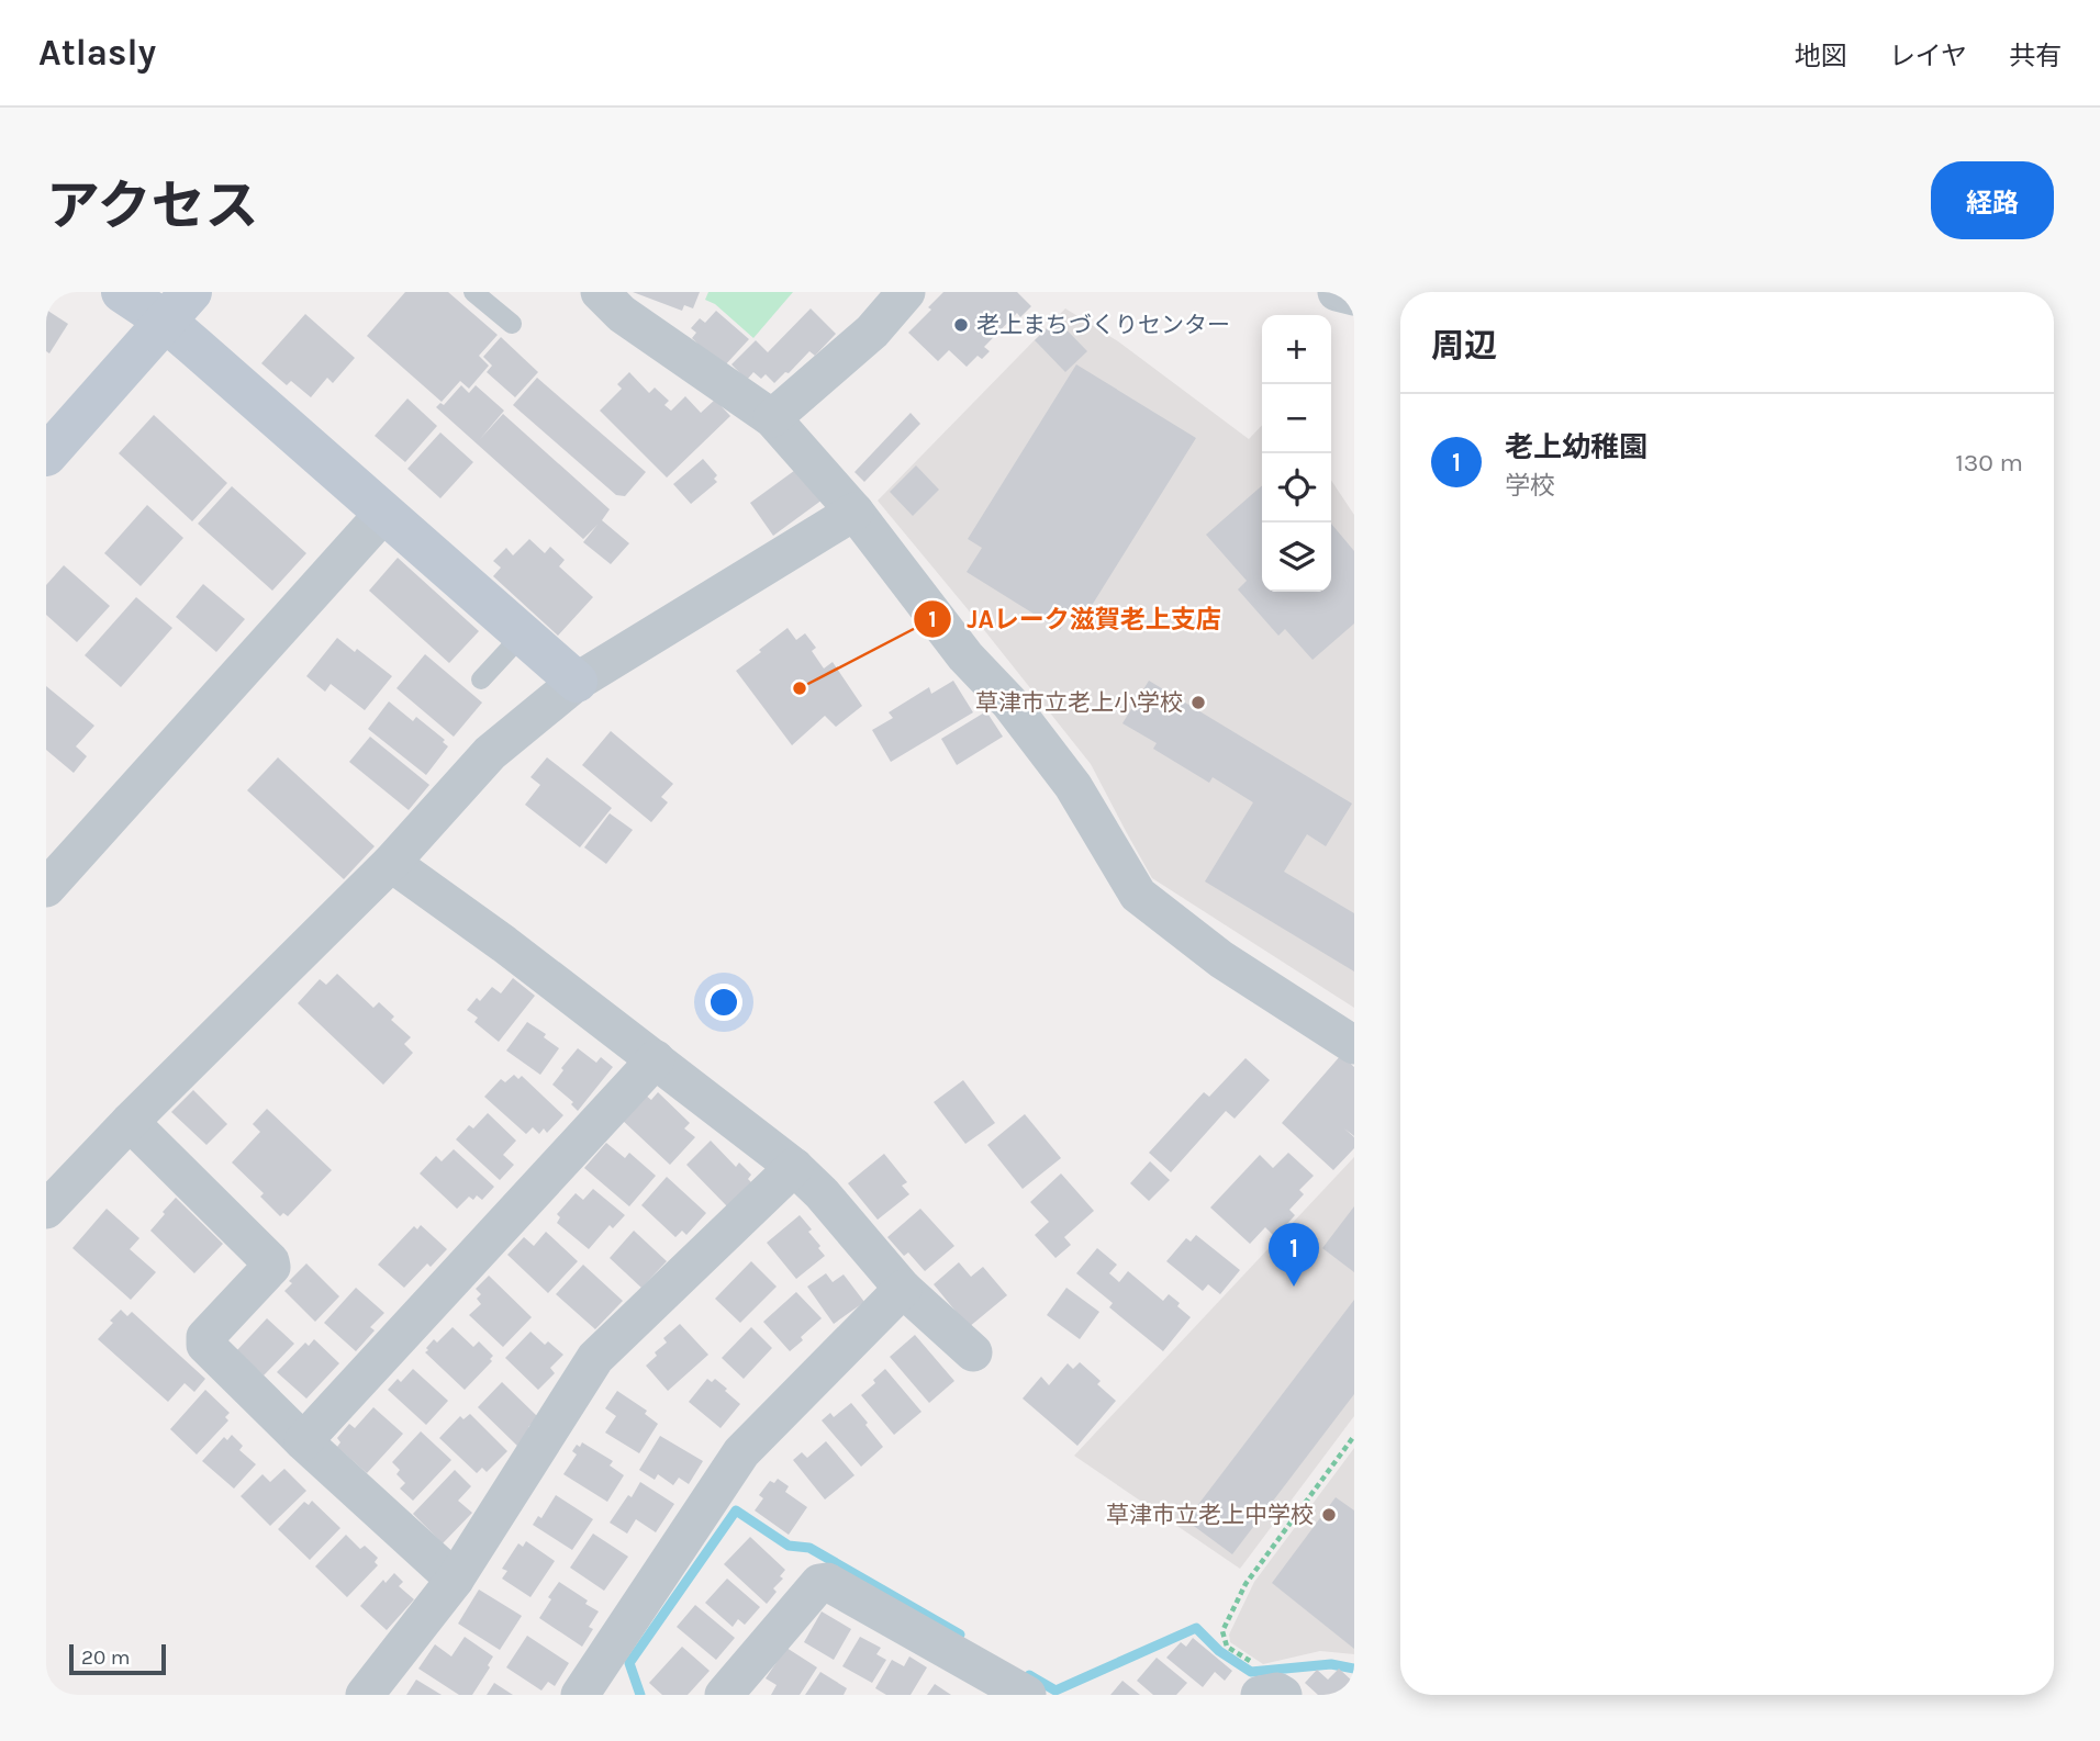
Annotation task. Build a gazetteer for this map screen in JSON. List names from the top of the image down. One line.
{"places":["老上まちづくりセンター","JAレーク滋賀老上支店","草津市立老上小学校","草津市立老上中学校"],"scale_bar":"20 m","page":{"header":"Atlasly","nav":["地図","レイヤ","共有"],"title":"アクセス","buttons":"経路","heading":"周辺","map_buttons":["+","−"],"list":[{"mark":"1","name":"老上幼稚園","note":"学校","value":"130 m"}],"pins":"1","scale":"20 m"}}
